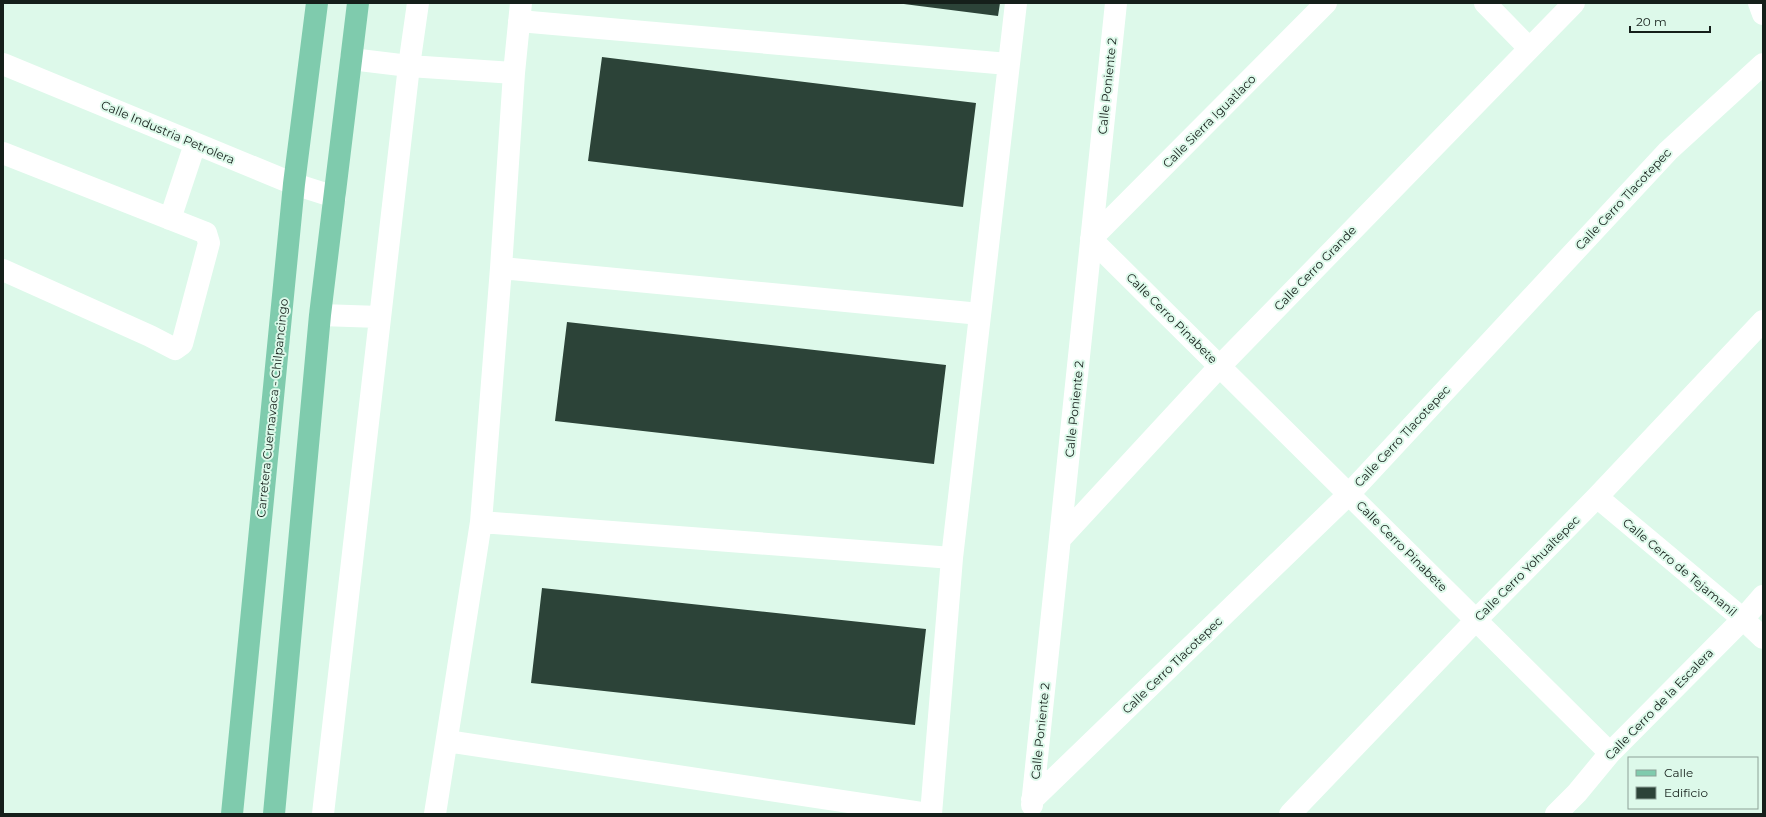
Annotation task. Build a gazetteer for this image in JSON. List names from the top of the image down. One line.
{"streets":{"main road":["Carretera Cuernavaca - Chilpancingo"],"street":["Calle Poniente 2","Calle Sierra Iguatlaco","Calle Industria Petrolera","Calle Cerro Tlacotepec","Calle Cerro Grande","Calle Cerro Pinabete","Calle Cerro de Tejamanil","Calle Cerro Yohualtepec","Calle Cerro de la Escalera"]},"crossings":[["Calle Poniente 2","Calle Sierra Iguatlaco"],["Calle Poniente 2","Calle Cerro Tlacotepec"],["Calle Poniente 2","Calle Cerro Grande"],["Calle Poniente 2","Calle Cerro Pinabete"],["Calle Sierra Iguatlaco","Calle Cerro Pinabete"],["Calle Industria Petrolera","Carretera Cuernavaca - Chilpancingo"],["Calle Cerro Tlacotepec","Calle Cerro Pinabete"],["Calle Cerro Grande","Calle Cerro Pinabete"],["Calle Cerro Pinabete","Calle Cerro Yohualtepec"],["Calle Cerro Pinabete","Calle Cerro de la Escalera"],["Calle Cerro de Tejamanil","Calle Cerro Yohualtepec"],["Calle Cerro de Tejamanil","Calle Cerro de la Escalera"]],"legend":["Calle","Edificio"],"scale_bar":"20 m"}
